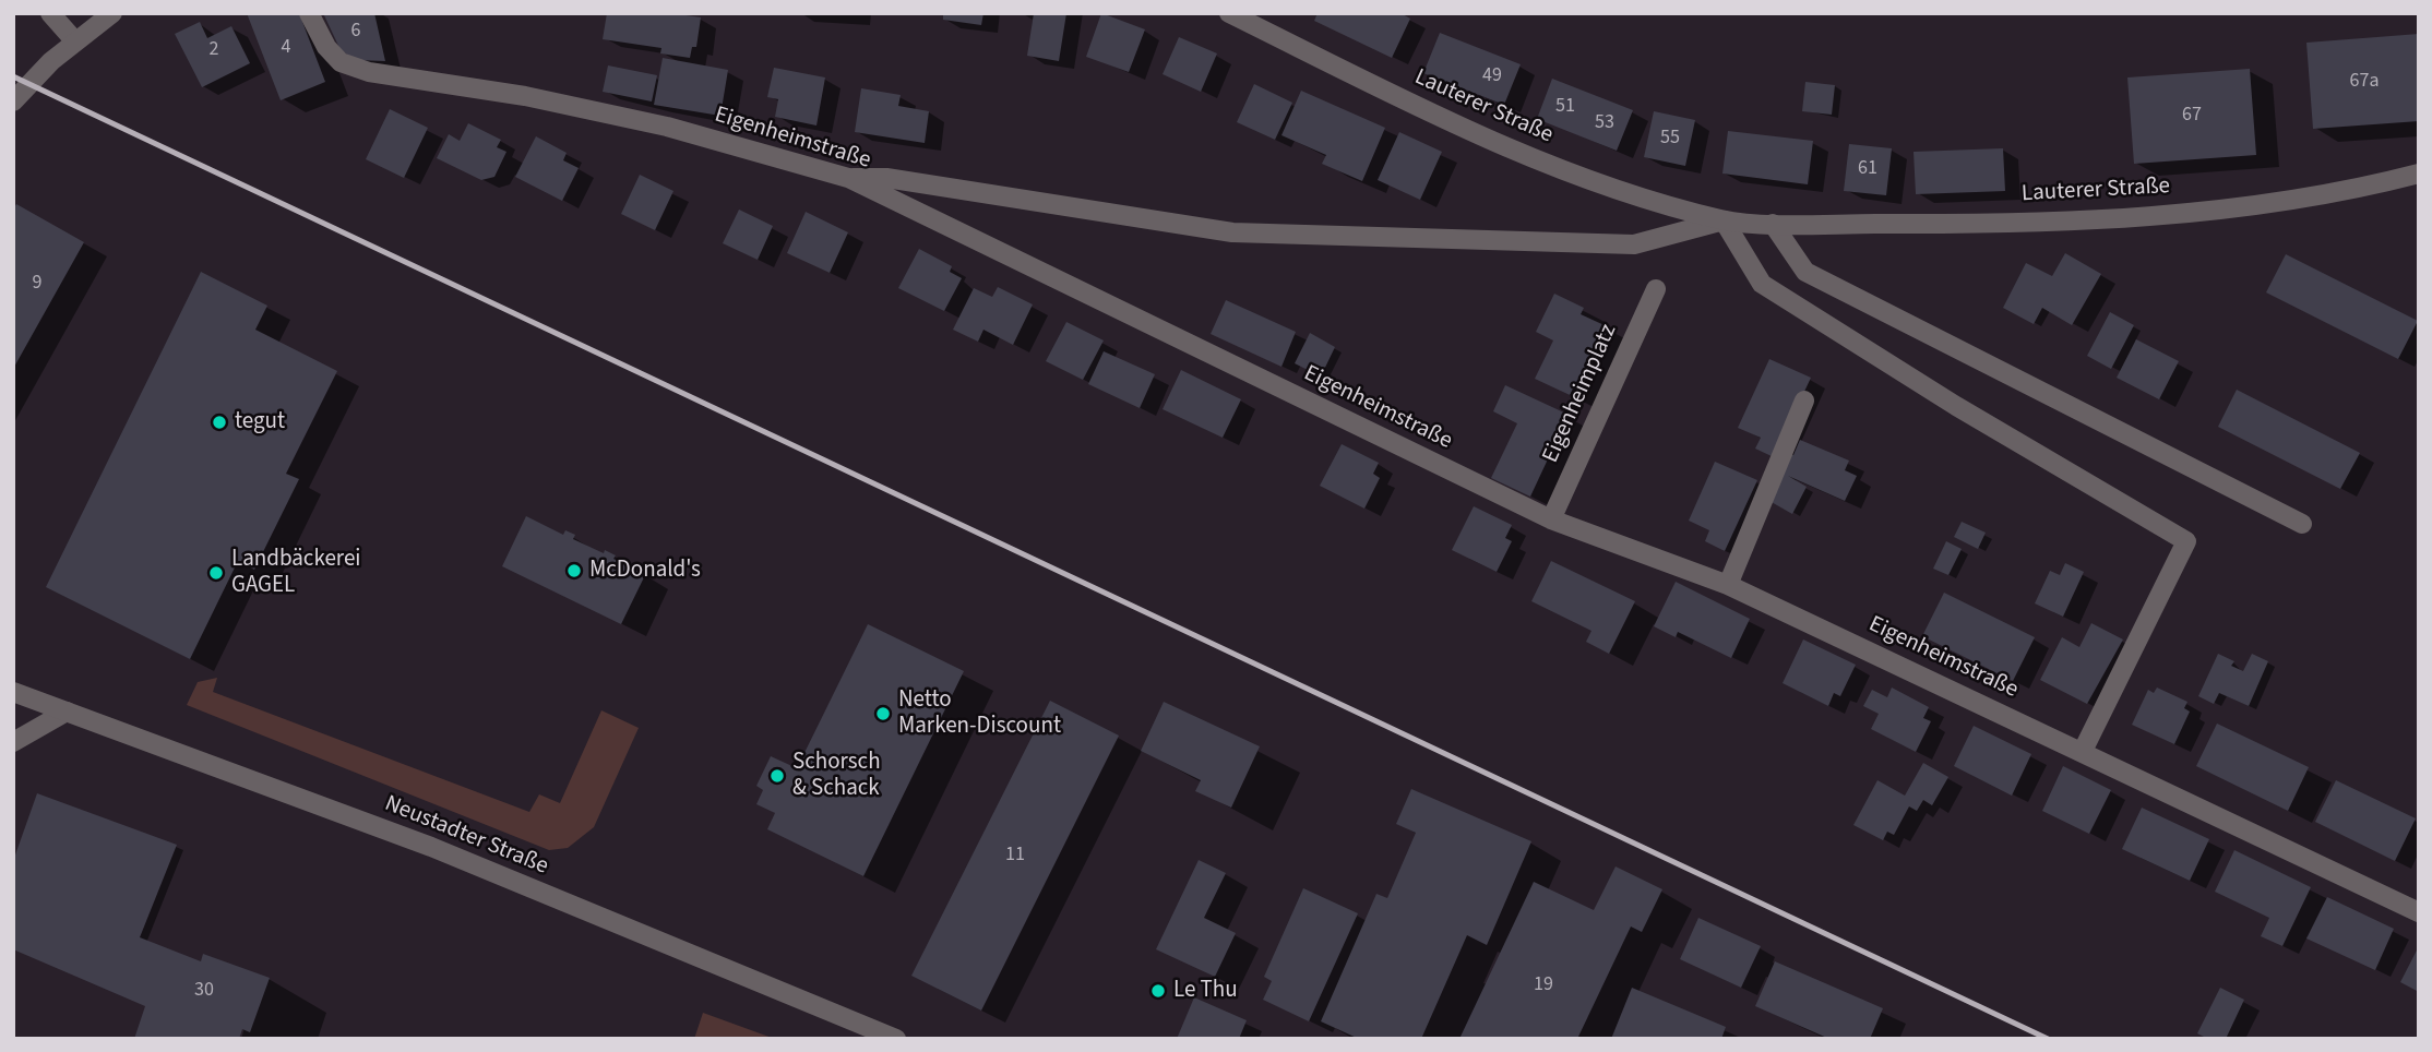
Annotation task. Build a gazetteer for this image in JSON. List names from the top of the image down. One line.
{"streets":{"street":["Lauterer Straße","Eigenheimstraße","Eigenheimplatz","Neustadter Straße"]},"crossings":[["Eigenheimstraße","Eigenheimplatz"]],"places":["tegut","McDonald's","Landbäckerei GAGEL","Netto Marken-Discount","Schorsch & Schack","Le Thu"],"house_numbers":["6","4","2","49","67a","51","67","53","55","61","9","11","19","30"]}
